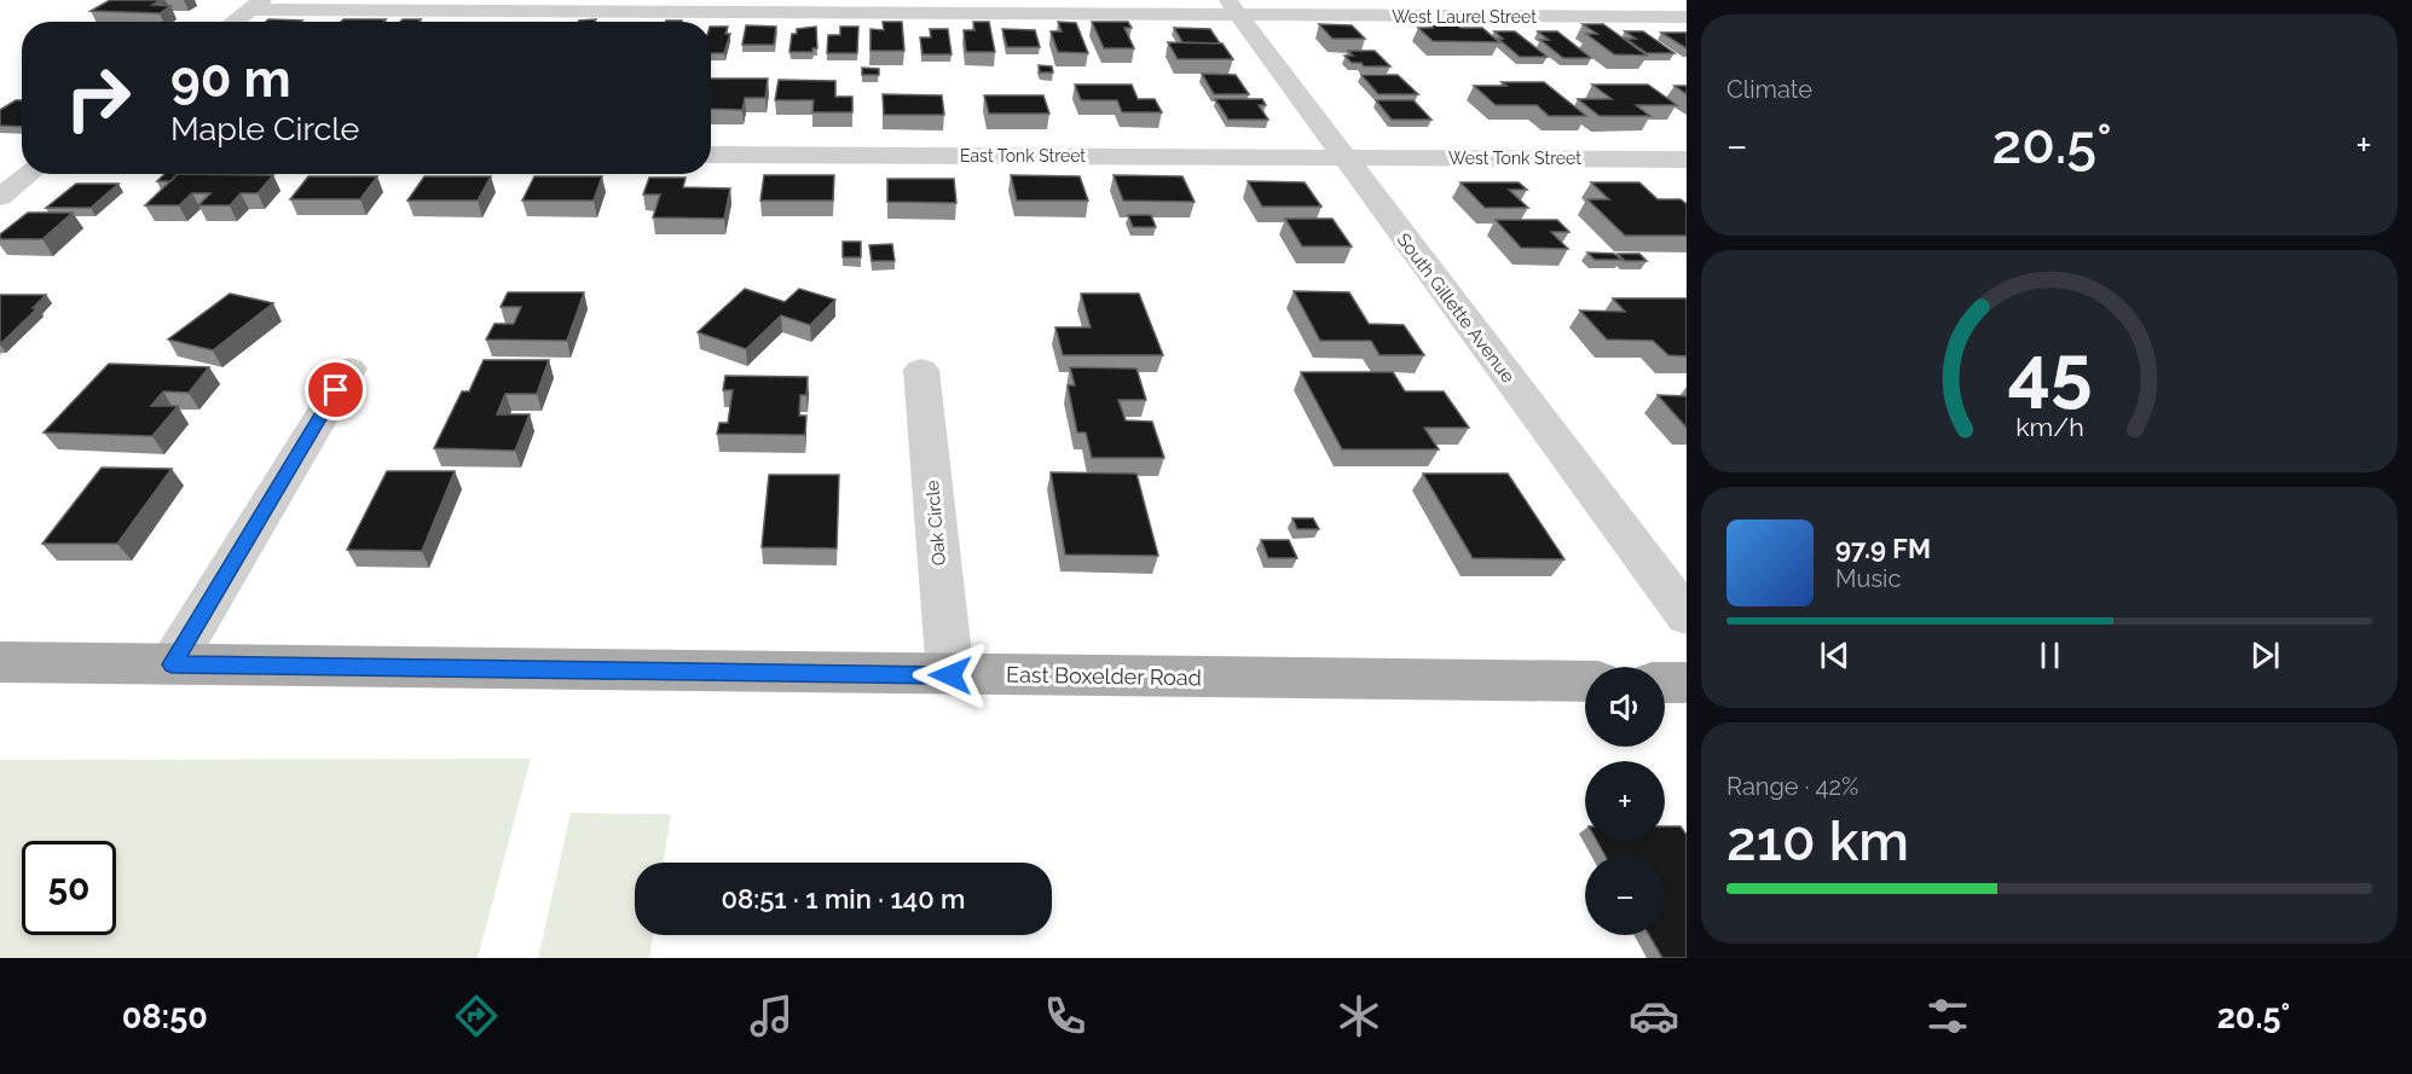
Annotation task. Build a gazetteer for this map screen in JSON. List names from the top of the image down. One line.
{"streets":{"main road":["East Boxelder Road"],"street":["West Laurel Street","East Tonk Street","West Tonk Street","South Gillette Avenue","Oak Circle"]},"crossings":[["West Laurel Street","South Gillette Avenue"],["East Tonk Street","West Tonk Street"],["East Tonk Street","South Gillette Avenue"],["West Tonk Street","South Gillette Avenue"],["Oak Circle","East Boxelder Road"]],"page":{"tile":["Climate",["Range · 42%","210 km"]],"turn":["90 m","Maple Circle"],"heat":["−","20.5°","+"],"song":["97.9 FM","Music"],"map_buttons":["+","−"],"limit":"50","trip":"08:51 · 1 min · 140 m","tabs":["08:50","20.5°"],"gauge":["45","km/h"]}}
